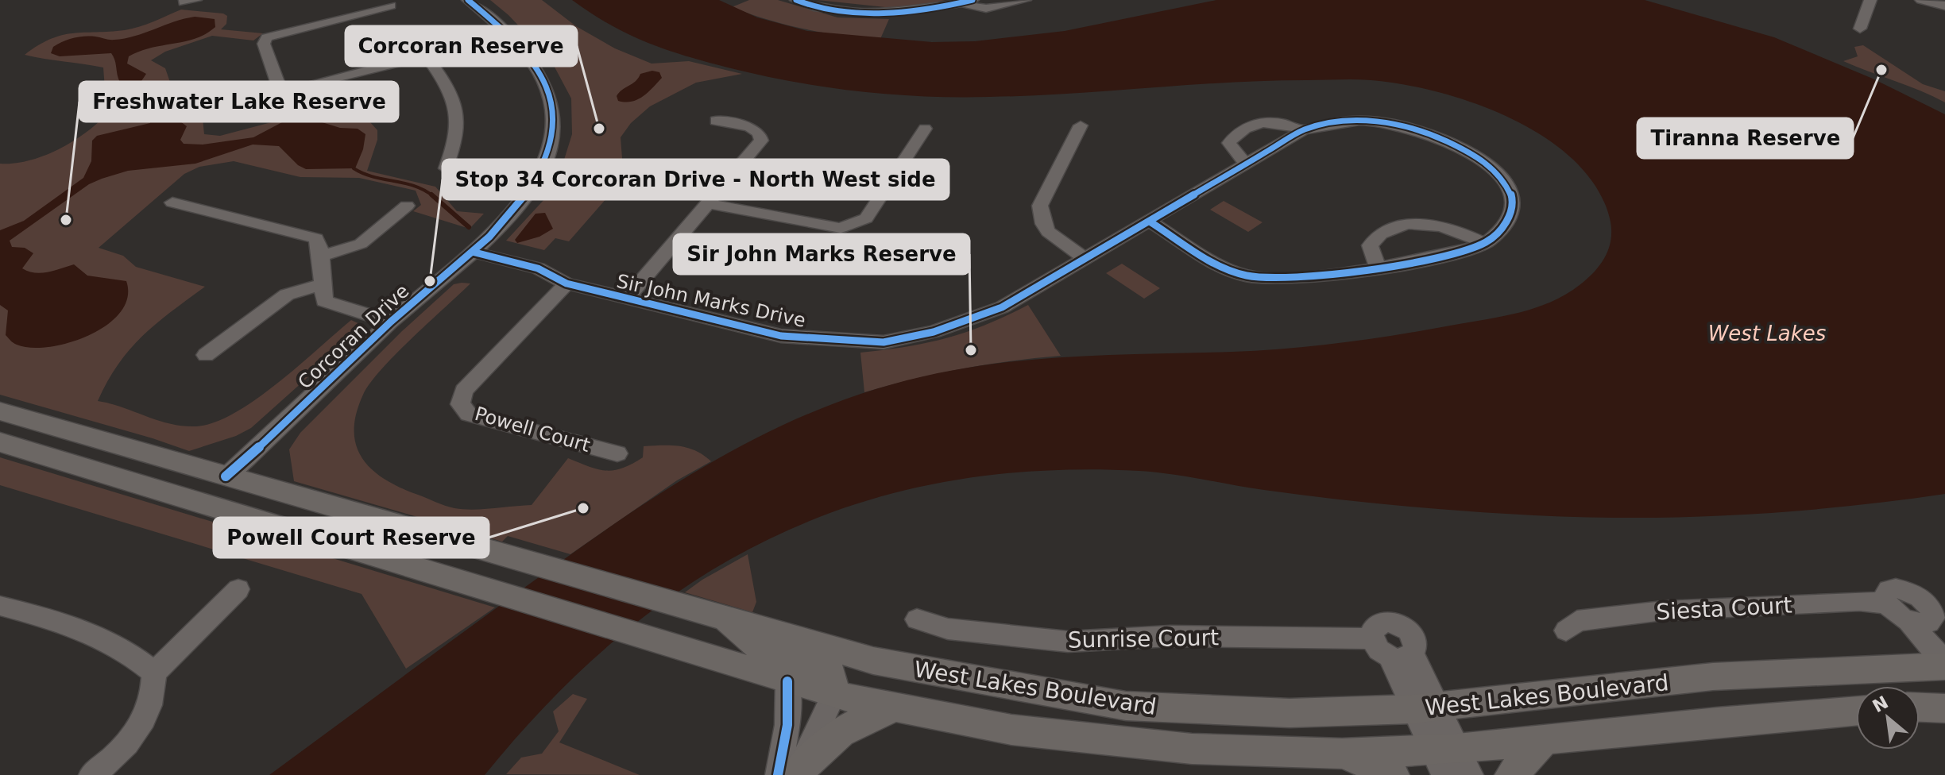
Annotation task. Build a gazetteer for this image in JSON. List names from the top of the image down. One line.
{"streets":{"main road":["West Lakes Boulevard"],"street":["Sir John Marks Drive","Corcoran Drive","Powell Court","Siesta Court","Sunrise Court"]},"crossings":[["Sir John Marks Drive","Corcoran Drive"],["Sir John Marks Drive","Powell Court"],["Corcoran Drive","West Lakes Boulevard"]],"water":["West Lakes"],"places":["Tiranna Reserve","Corcoran Reserve","Freshwater Lake Reserve","Stop 34 Corcoran Drive - North West side","Sir John Marks Reserve","Powell Court Reserve"],"north":"top left"}
